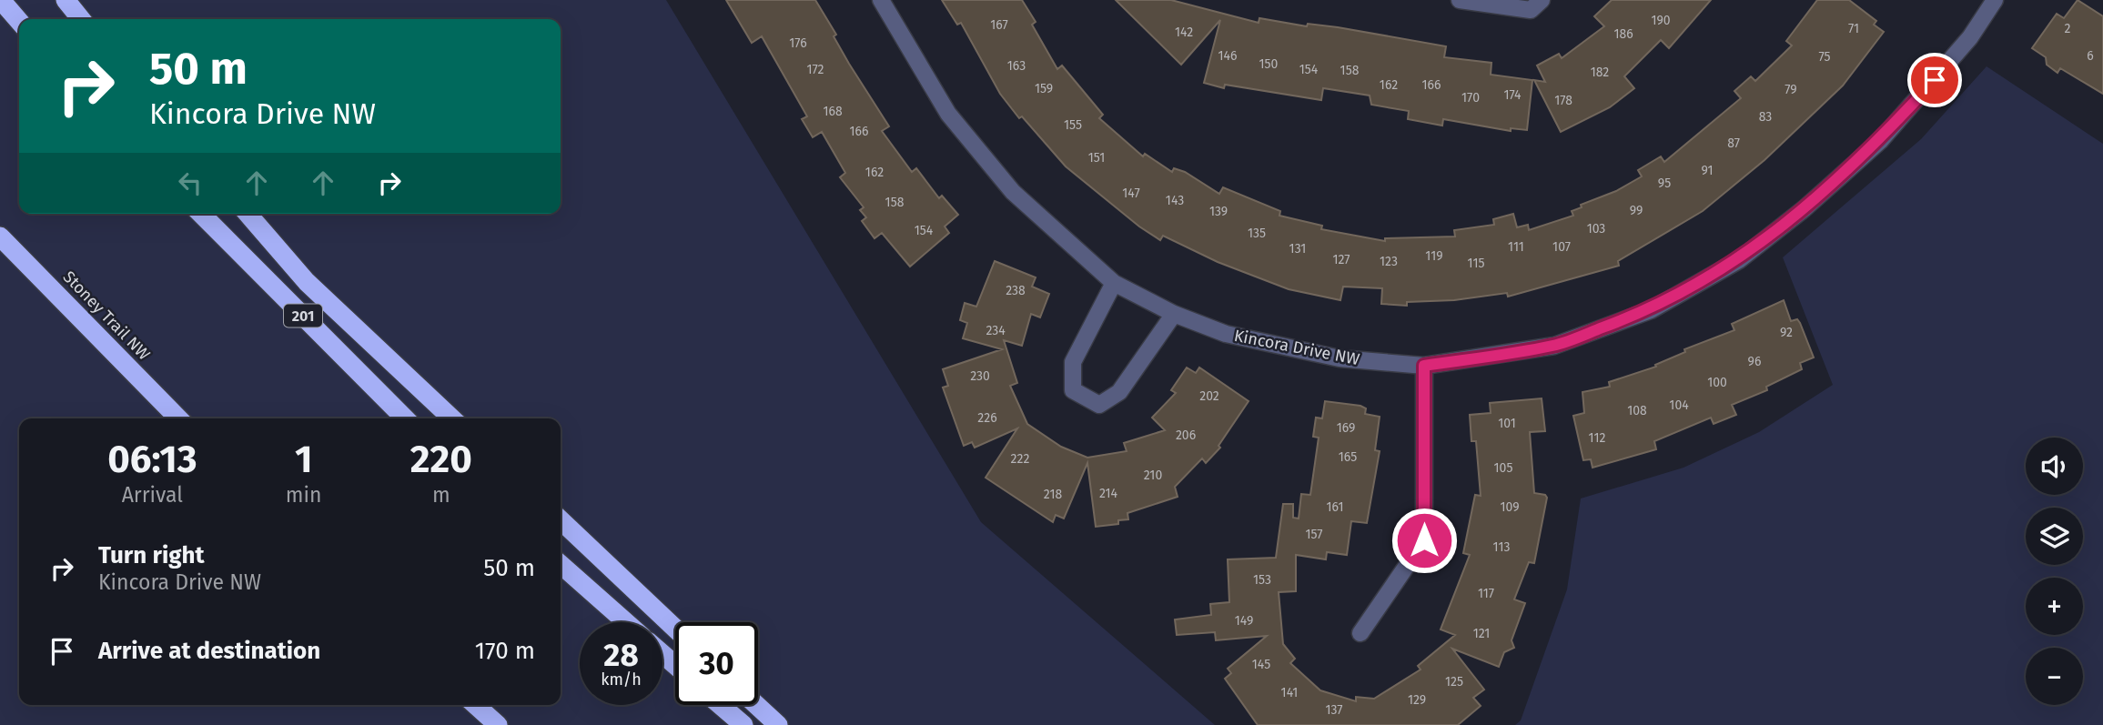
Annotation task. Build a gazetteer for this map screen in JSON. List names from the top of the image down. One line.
{"streets":{"highway":["Stoney Trail NW","201"],"street":["Kincora Drive NW"]},"house_numbers":["190","167","71","2","142","186","176","146","6","75","150","163","172","154","158","182","162","166","159","79","174","170","178","168","83","155","166","87","151","91","162","95","147","143","158","99","139","103","154","135","111","107","131","119","127","123","115","238","234","92","96","230","100","202","104","108","226","101","169","206","112","165","222","105","210","214","218","161","109","157","113","153","117","149","121","145","125","141","129","137"],"page":{"turn":["50 m","Kincora Drive NW"],"eta":["06:13","Arrival","1","min","220","m"],"map_buttons":["+","−"],"list":[{"name":"Turn right","note":"Kincora Drive NW","value":"50 m"},{"name":"Arrive at destination","value":"170 m"}],"speed":"28 km/h","limit":"30"}}
